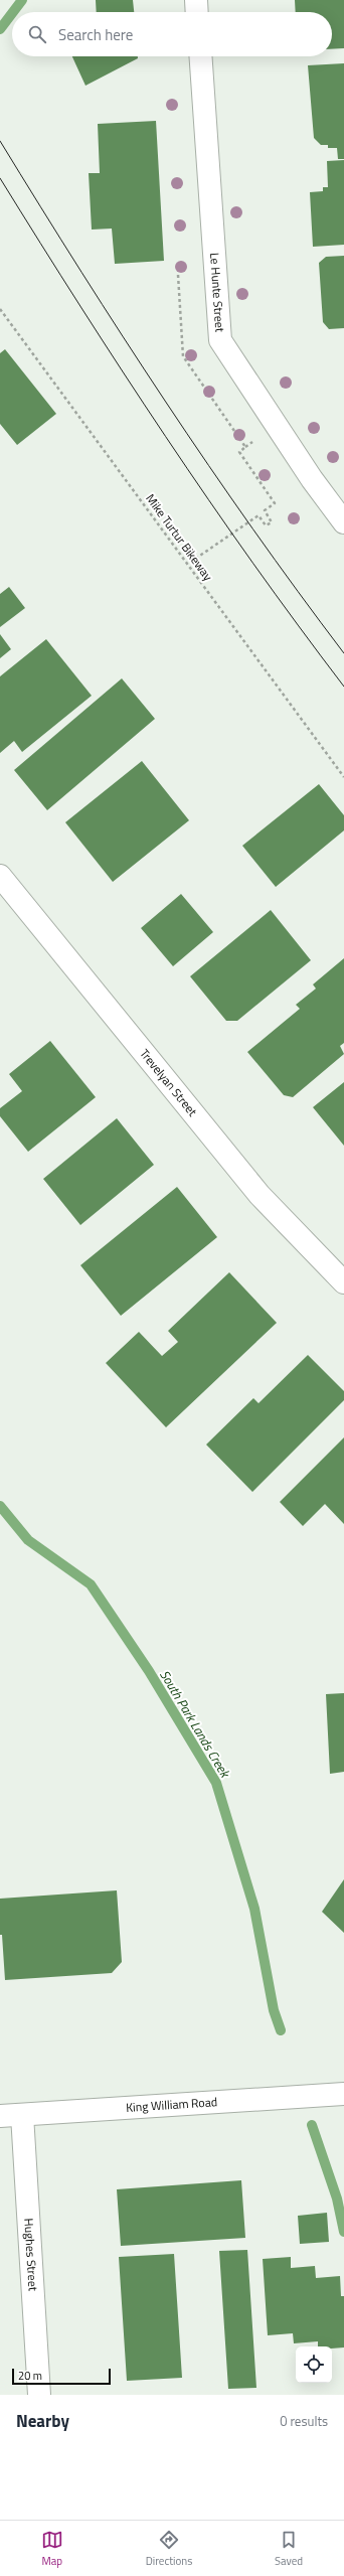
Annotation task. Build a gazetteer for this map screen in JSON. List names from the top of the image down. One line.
{"streets":{"street":["Le Hunte Street","Trevelyan Street","King William Road","Hughes Street"],"path":["Mike Turtur Bikeway"]},"crossings":[["King William Road","Hughes Street"]],"water":["South Park Lands Creek"],"scale_bar":"20 m","page":{"search":"Search here","scale":"20 m","heading":["Nearby","0 results"],"nav":["Map","Directions","Saved"]}}
